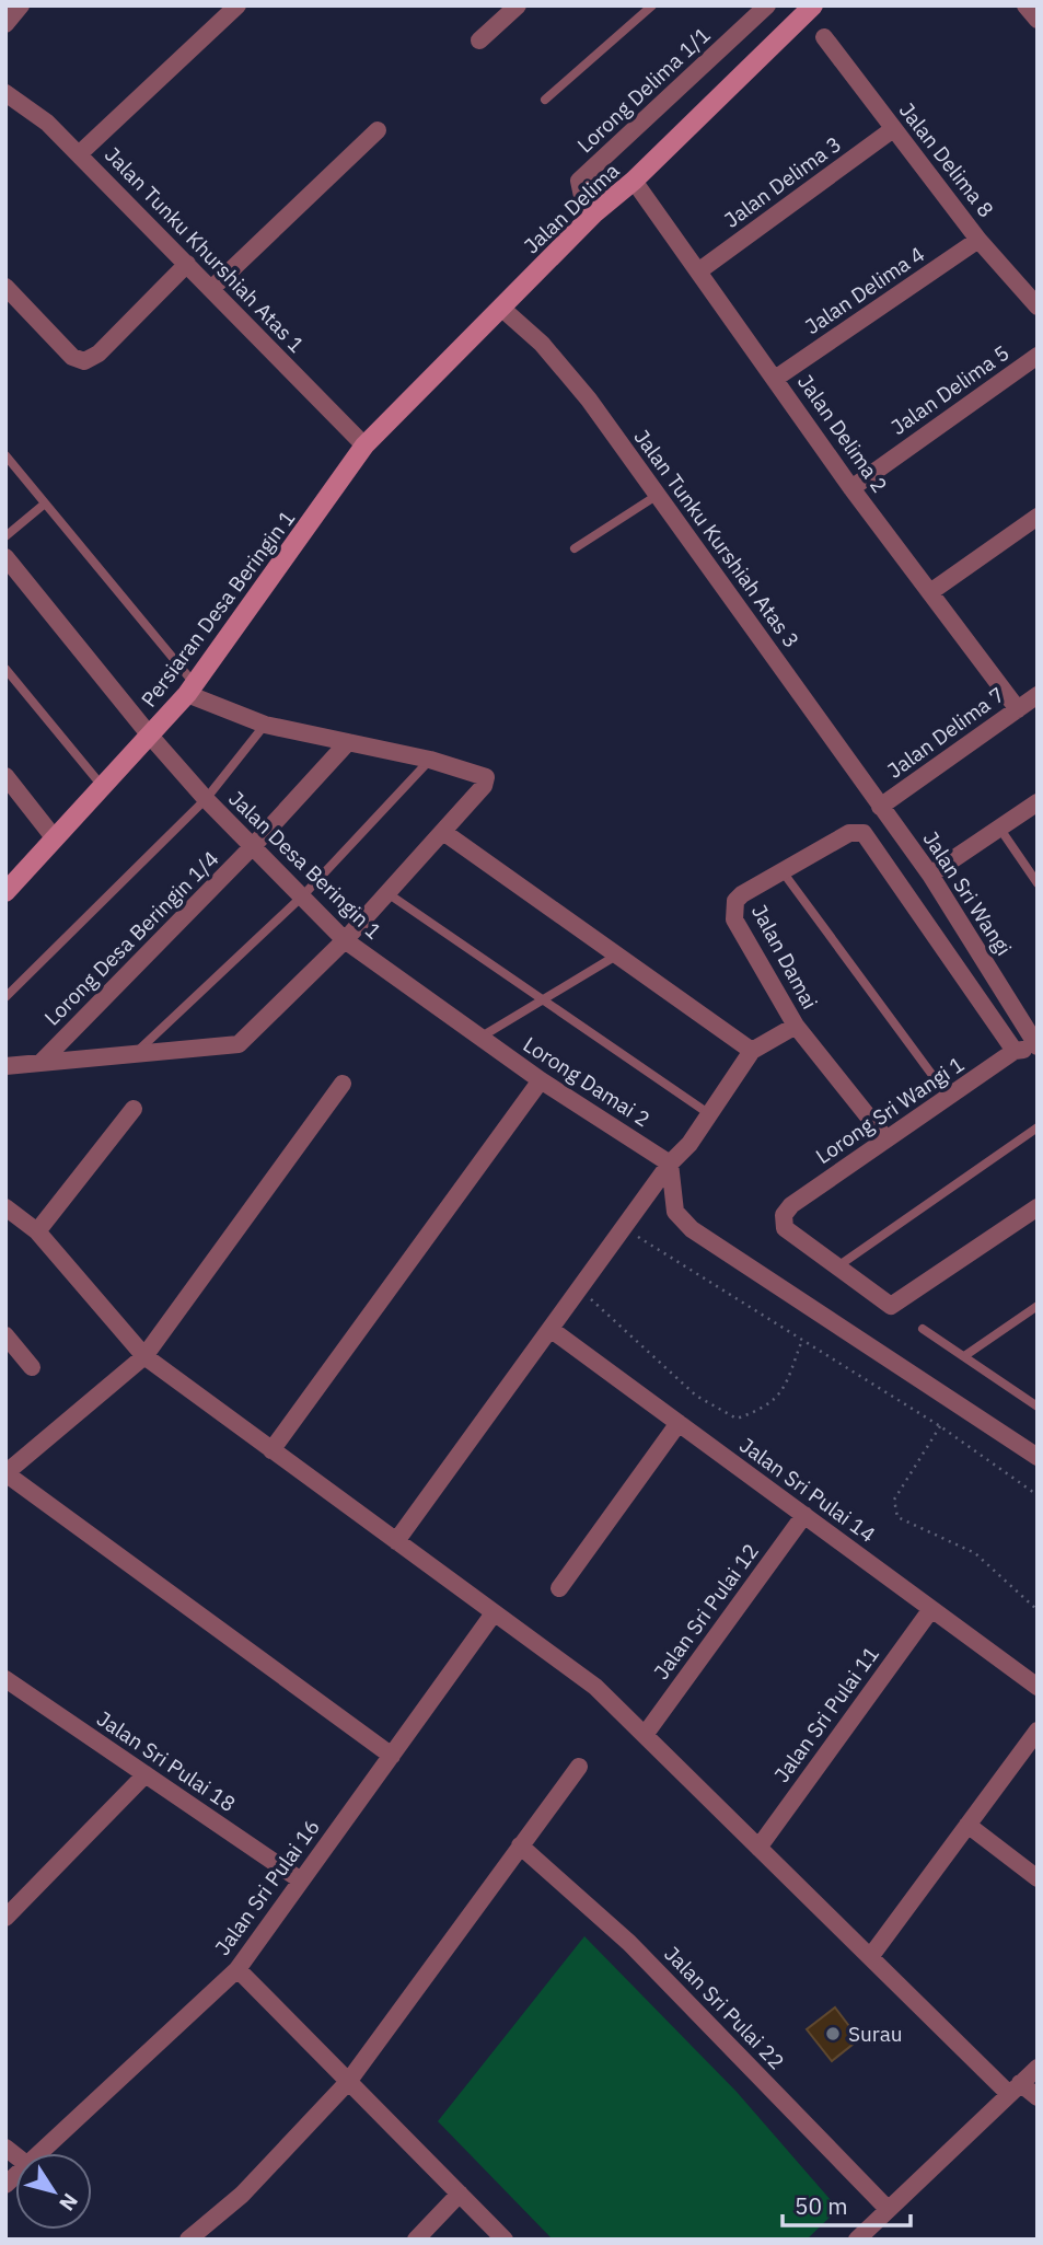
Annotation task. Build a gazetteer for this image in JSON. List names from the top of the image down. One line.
{"streets":{"main road":["Jalan Delima","Persiaran Desa Beringin 1"],"street":["Lorong Delima 1/1","Jalan Delima 8","Jalan Delima 3","Jalan Tunku Khurshiah Atas 1","Jalan Delima 4","Jalan Delima 5","Jalan Delima 2","Jalan Tunku Kurshiah Atas 3","Jalan Delima 7","Jalan Desa Beringin 1","Jalan Sri Wangi","Lorong Desa Beringin 1/4","Jalan Damai","Lorong Damai 2","Lorong Sri Wangi 1","Jalan Sri Pulai 14","Jalan Sri Pulai 12","Jalan Sri Pulai 11","Jalan Sri Pulai 18","Jalan Sri Pulai 16","Jalan Sri Pulai 22"]},"crossings":[["Lorong Delima 1/1","Jalan Delima"],["Jalan Delima 8","Jalan Delima 3"],["Jalan Delima 8","Jalan Delima 4"],["Jalan Delima 3","Jalan Delima 2"],["Jalan Delima","Jalan Tunku Khurshiah Atas 1"],["Jalan Delima","Jalan Delima 2"],["Jalan Delima","Jalan Tunku Kurshiah Atas 3"],["Jalan Delima","Persiaran Desa Beringin 1"],["Jalan Tunku Khurshiah Atas 1","Persiaran Desa Beringin 1"],["Jalan Delima 4","Jalan Delima 2"],["Jalan Delima 5","Jalan Delima 2"],["Jalan Delima 2","Jalan Delima 7"],["Jalan Tunku Kurshiah Atas 3","Jalan Delima 7"],["Jalan Tunku Kurshiah Atas 3","Jalan Sri Wangi"],["Persiaran Desa Beringin 1","Jalan Desa Beringin 1"],["Jalan Delima 7","Jalan Sri Wangi"],["Jalan Desa Beringin 1","Lorong Desa Beringin 1/4"],["Jalan Desa Beringin 1","Lorong Damai 2"],["Jalan Sri Wangi","Lorong Sri Wangi 1"],["Jalan Damai","Lorong Sri Wangi 1"],["Jalan Sri Pulai 14","Jalan Sri Pulai 12"],["Jalan Sri Pulai 14","Jalan Sri Pulai 11"],["Jalan Sri Pulai 18","Jalan Sri Pulai 16"]],"places":["Surau"],"scale_bar":"50 m","north":"bottom right"}
